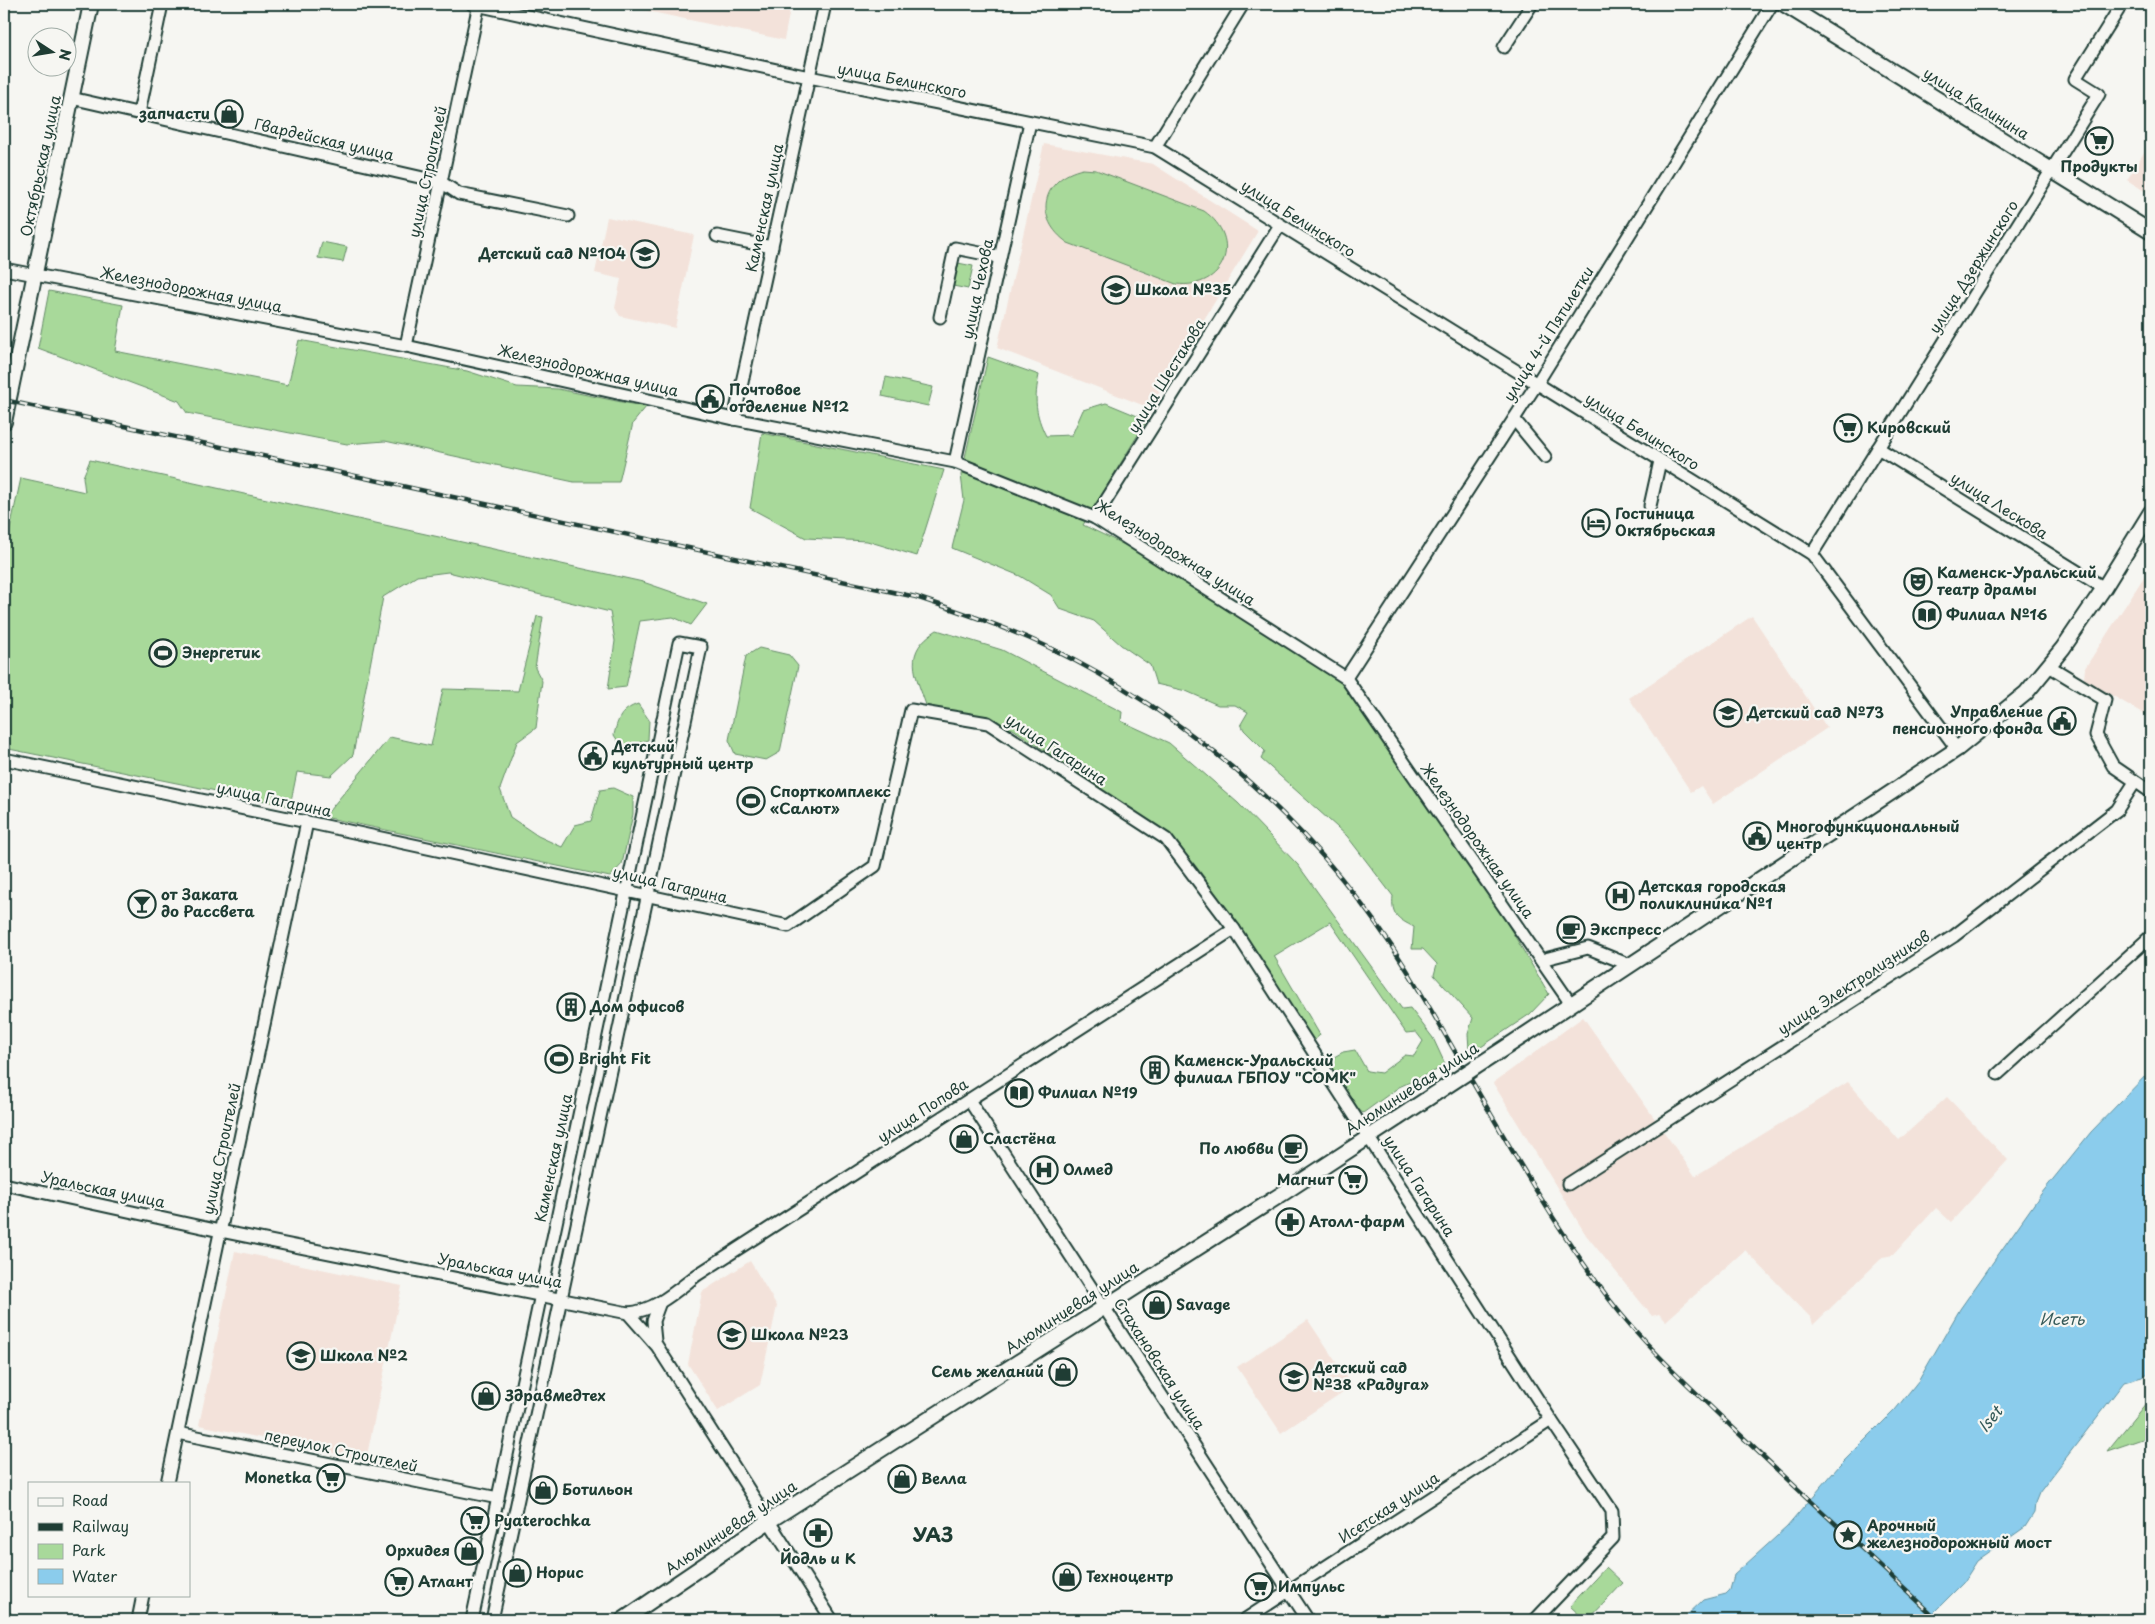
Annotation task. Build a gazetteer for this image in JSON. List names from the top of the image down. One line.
{"streets":{"main road":["улица Калинина","Октябрьская улица","Алюминиевая улица"],"street":["улица Белинского","Гвардейская улица","улица Строителей","Каменская улица","улица Дзержинского","улица Чехова","Железнодорожная улица","улица 4-й Пятилетки","улица Шестакова","улица Лескова","улица Гагарина","улица Электролизников","улица Попова","Уральская улица","Стахановская улица","переулок Строителей","Исетская улица"]},"crossings":[["улица Белинского","улица Строителей"],["улица Белинского","Каменская улица"],["улица Белинского","улица Дзержинского"],["улица Белинского","улица Чехова"],["улица Белинского","улица 4-й Пятилетки"],["улица Белинского","улица Шестакова"],["улица Белинского","Алюминиевая улица"],["улица Калинина","улица Дзержинского"],["Гвардейская улица","Октябрьская улица"],["Гвардейская улица","улица Строителей"],["Октябрьская улица","Железнодорожная улица"],["улица Строителей","Железнодорожная улица"],["улица Строителей","улица Гагарина"],["улица Строителей","Уральская улица"],["улица Строителей","переулок Строителей"],["Каменская улица","Железнодорожная улица"],["Каменская улица","улица Гагарина"],["Каменская улица","Уральская улица"],["Каменская улица","переулок Строителей"],["улица Дзержинского","улица Лескова"],["улица Чехова","Железнодорожная улица"],["Железнодорожная улица","улица 4-й Пятилетки"],["Железнодорожная улица","улица Шестакова"],["Железнодорожная улица","Алюминиевая улица"],["улица Лескова","Алюминиевая улица"],["улица Гагарина","Алюминиевая улица"],["улица Гагарина","улица Попова"],["улица Гагарина","Исетская улица"],["Алюминиевая улица","Стахановская улица"],["улица Попова","Уральская улица"],["улица Попова","Стахановская улица"],["Стахановская улица","Исетская улица"]],"districts":["УАЗ"],"water":["Исеть","Iset"],"places":{"shop":["запчасти","Сластёна","Savage","Семь желаний","Здравмедтех","Велла","Ботильон","Орхидея","Норис","Техноцентр"],"supermarket":["Продукты","Кировский","Магнит","Monetka","Pyaterochka","Атлант","Импульс"],"school or university":["Детский сад №104","Школа №35","Детский сад №73","Школа №23","Школа №2","Детский сад №38 «Радуга»"],"public building":["Почтовое отделение №12","Управление пенсионного фонда","Детский культурный центр","Многофункциональный центр"],"hotel":["Гостиница Октябрьская"],"theatre":["Каменск-Уральский театр драмы"],"library":["Филиал №16","Филиал №19"],"sports":["Энергетик","Спорткомплекс «Салют»","Bright Fit"],"hospital":["Детская городская поликлиника №1","Олмед"],"bar":["от Заката до Рассвета"],"cafe":["Экспресс","По любви"],"building":["Дом офисов","Каменск-Уральский филиал ГБПОУ \"СОМК\""],"pharmacy":["Атолл-фарм","Йодль и К"],"place":["Арочный железнодорожный мост"]},"legend":["Road","Railway","Park","Water"],"north":"right"}
